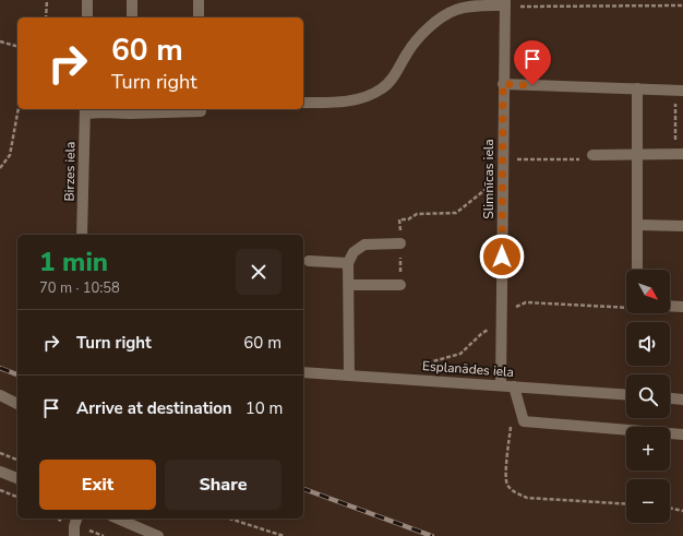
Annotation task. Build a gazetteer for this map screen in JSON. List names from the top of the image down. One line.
{"streets":{"street":["Birzes iela","Slimnīcas iela","Esplanādes iela"]},"crossings":[["Slimnīcas iela","Esplanādes iela"]],"north":"bottom right","page":{"turn":["60 m","Turn right"],"heading":["1 min","70 m · 10:58"],"map_buttons":["+","−"],"list":[{"name":"Turn right","value":"60 m"},{"name":"Arrive at destination","value":"10 m"}],"buttons":["Exit","Share"]}}
